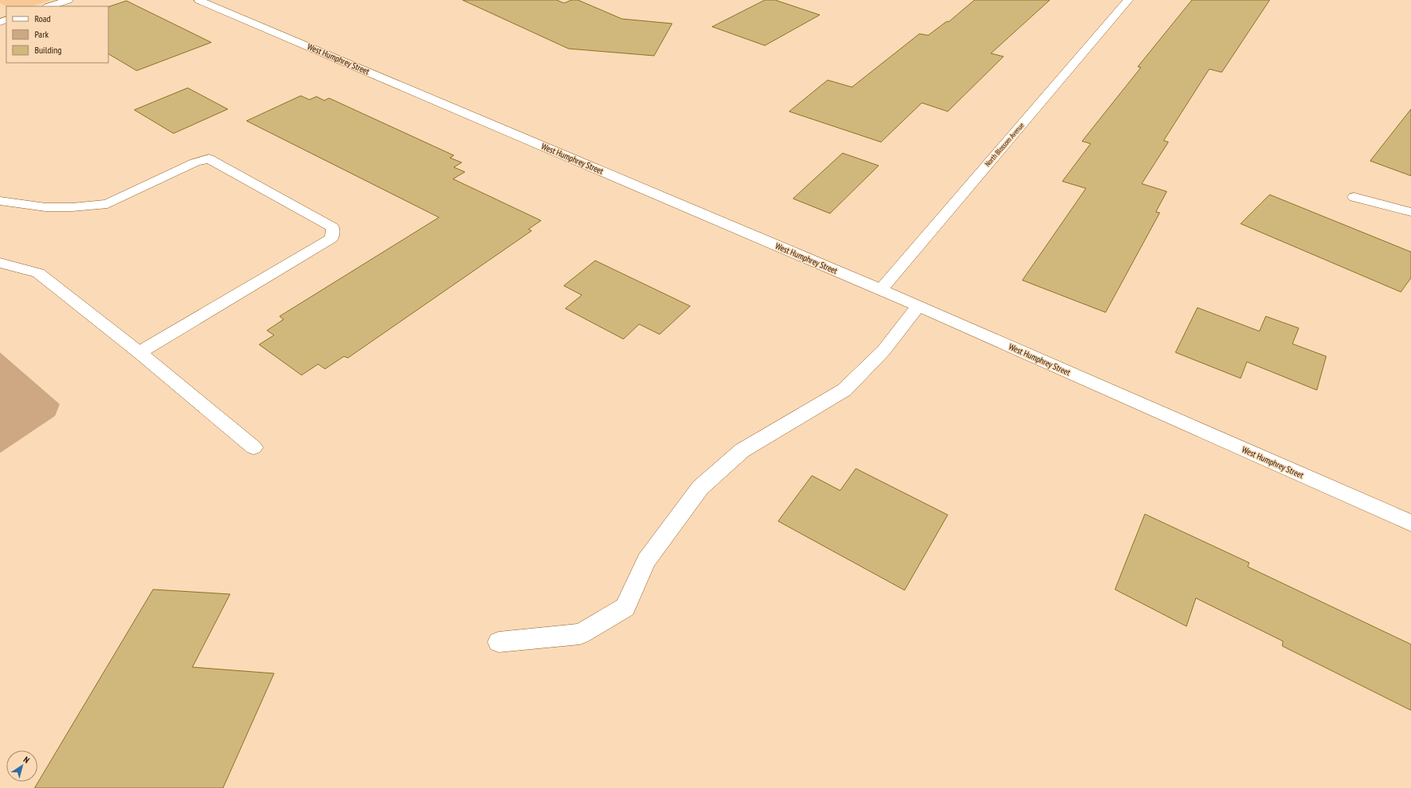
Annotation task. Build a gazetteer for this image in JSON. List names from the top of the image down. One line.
{"streets":{"street":["West Humphrey Street","North Blossom Avenue"]},"crossings":[["West Humphrey Street","North Blossom Avenue"]],"legend":["Road","Park","Building"],"north":"top right"}
